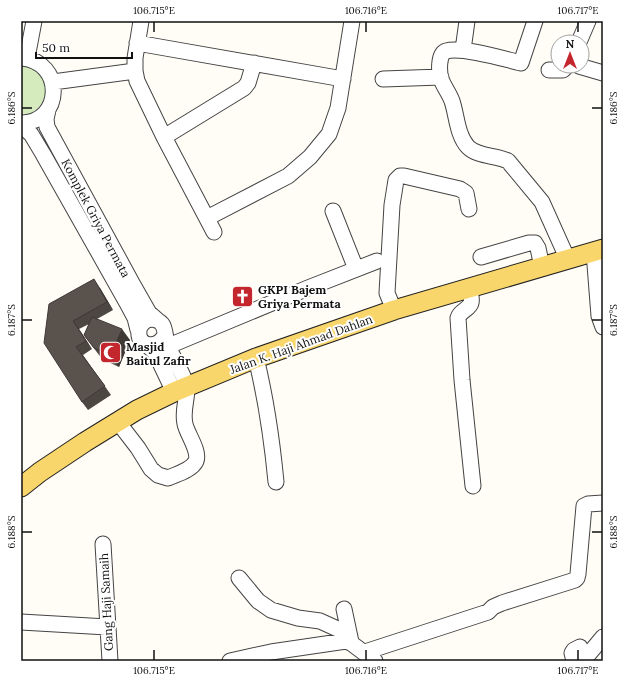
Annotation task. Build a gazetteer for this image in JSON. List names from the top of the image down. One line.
{"streets":{"main road":["Jalan K. Haji Ahmad Dahlan"],"street":["Komplek Griya Permata","Gang Haji Samaih"]},"places":{"church":["GKPI Bajem Griya Permata"],"mosque":["Masjid Baitul Zafir"]},"scale_bar":"50 m","north":"top","coordinates":["106.715°E","106.716°E","106.717°E","6.186°S","6.187°S","6.188°S"]}
